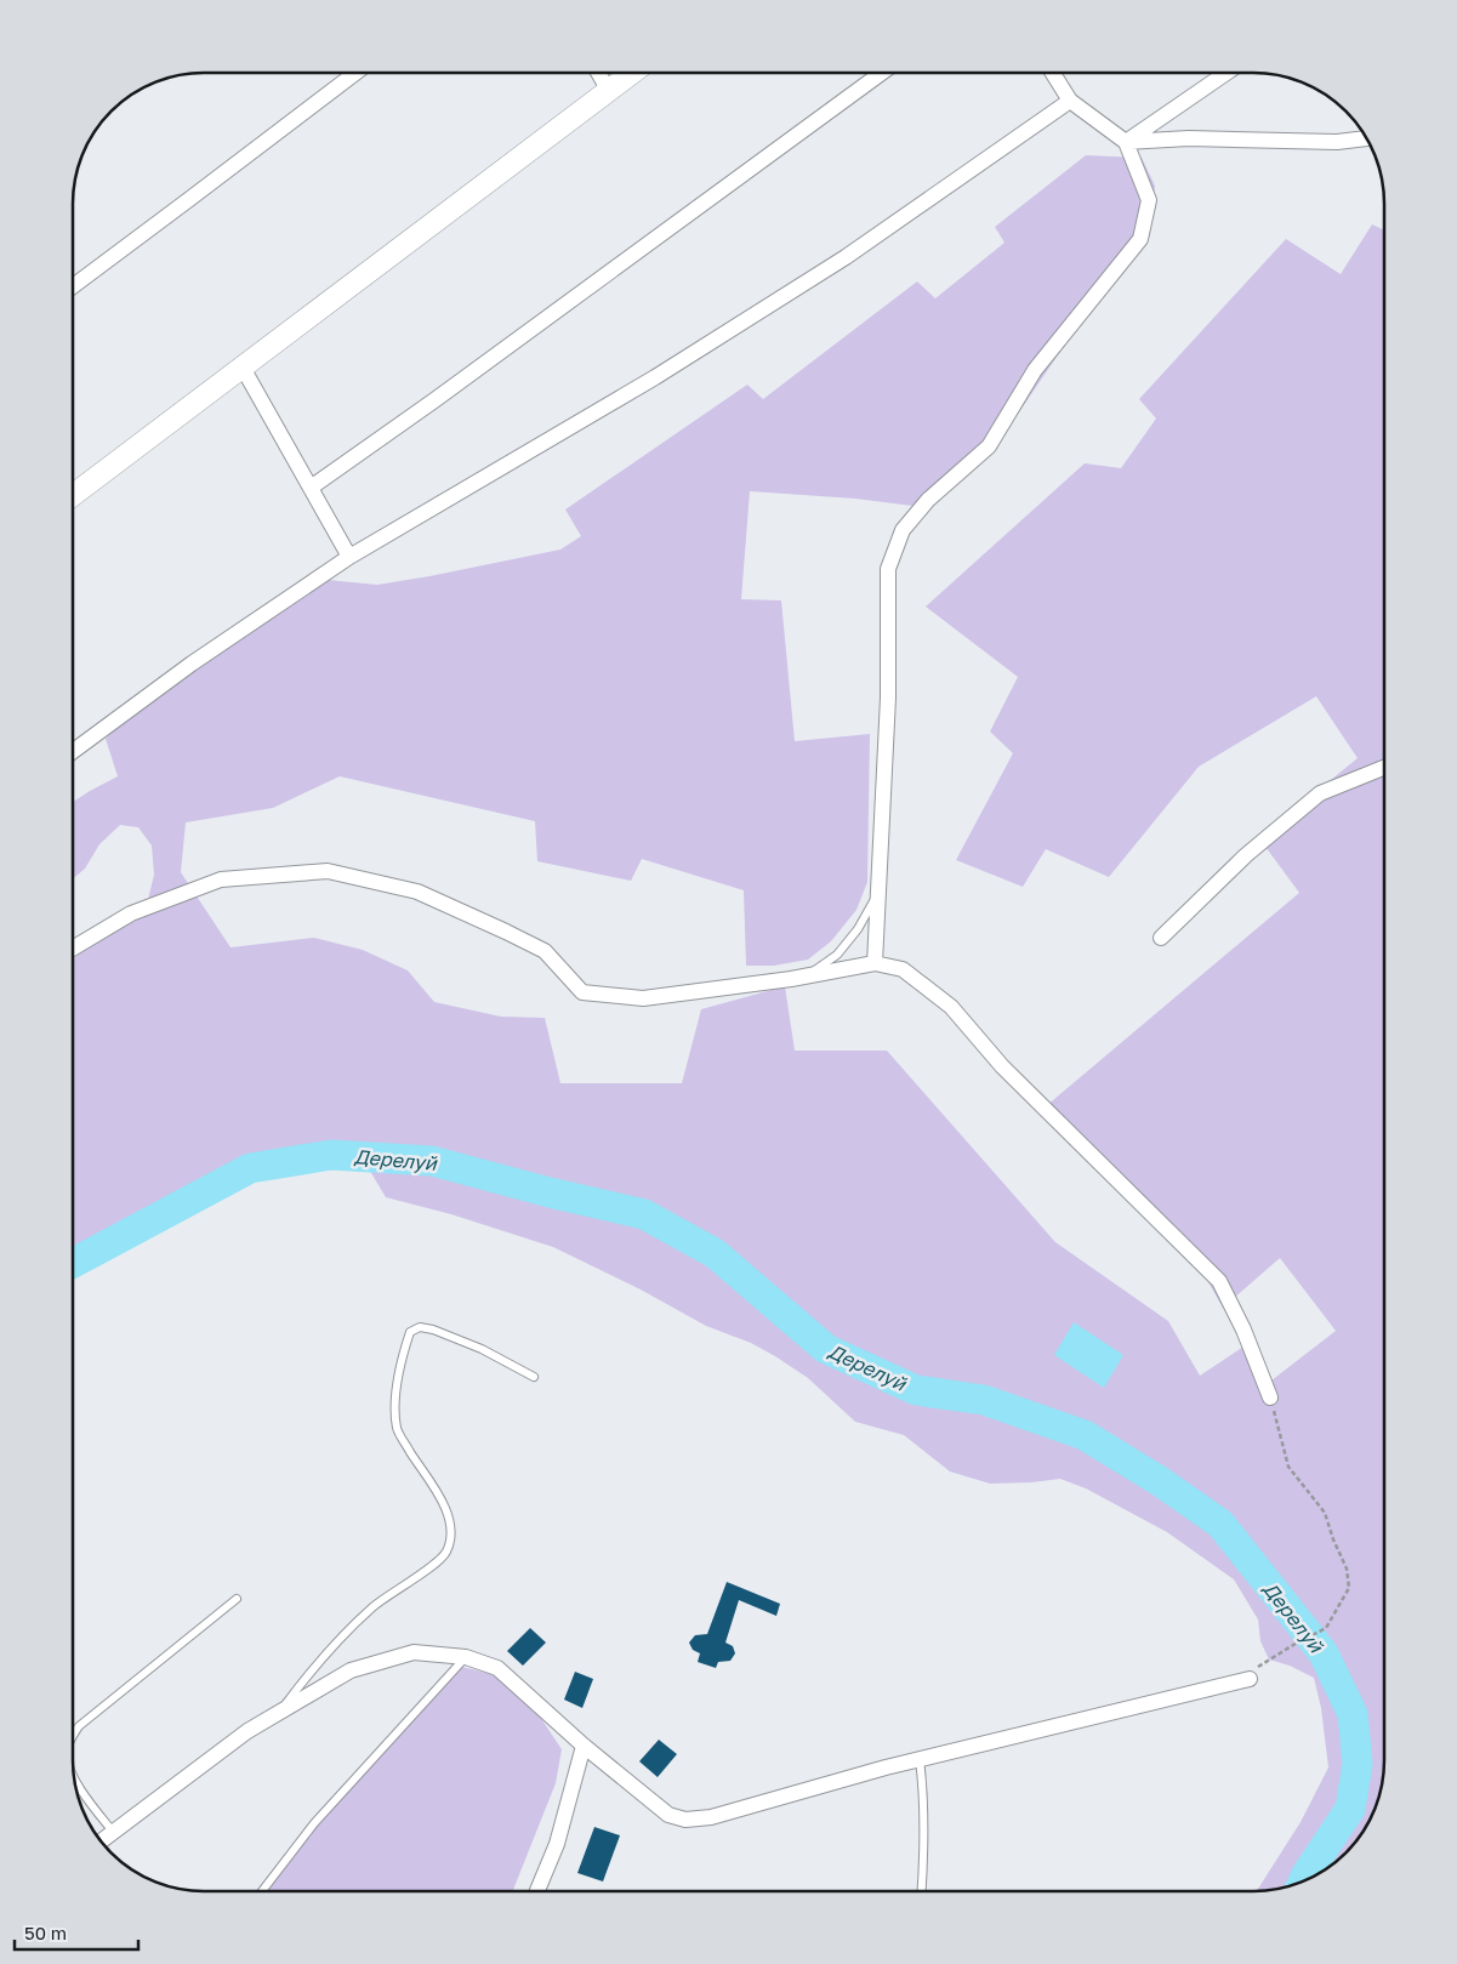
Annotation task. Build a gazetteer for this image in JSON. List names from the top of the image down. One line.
{"water":["Дерелуй"],"scale_bar":"50 m"}
